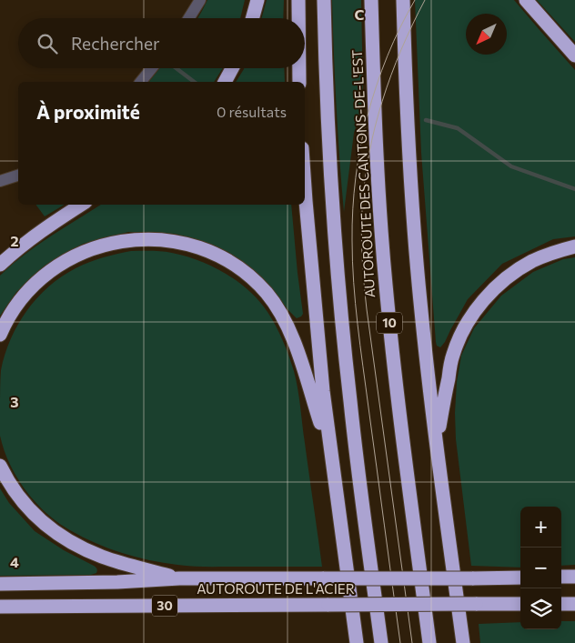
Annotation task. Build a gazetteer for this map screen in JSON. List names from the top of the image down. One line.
{"streets":{"highway":["AUTOROUTE DES CANTONS-DE-L'EST","10","AUTOROUTE DE L'ACIER","30"]},"north":"bottom left","page":{"search":"Rechercher","heading":["À proximité","0 résultats"],"map_buttons":["+","−"]},"grid":{"columns":["C"],"rows":["2","3","4"]}}
